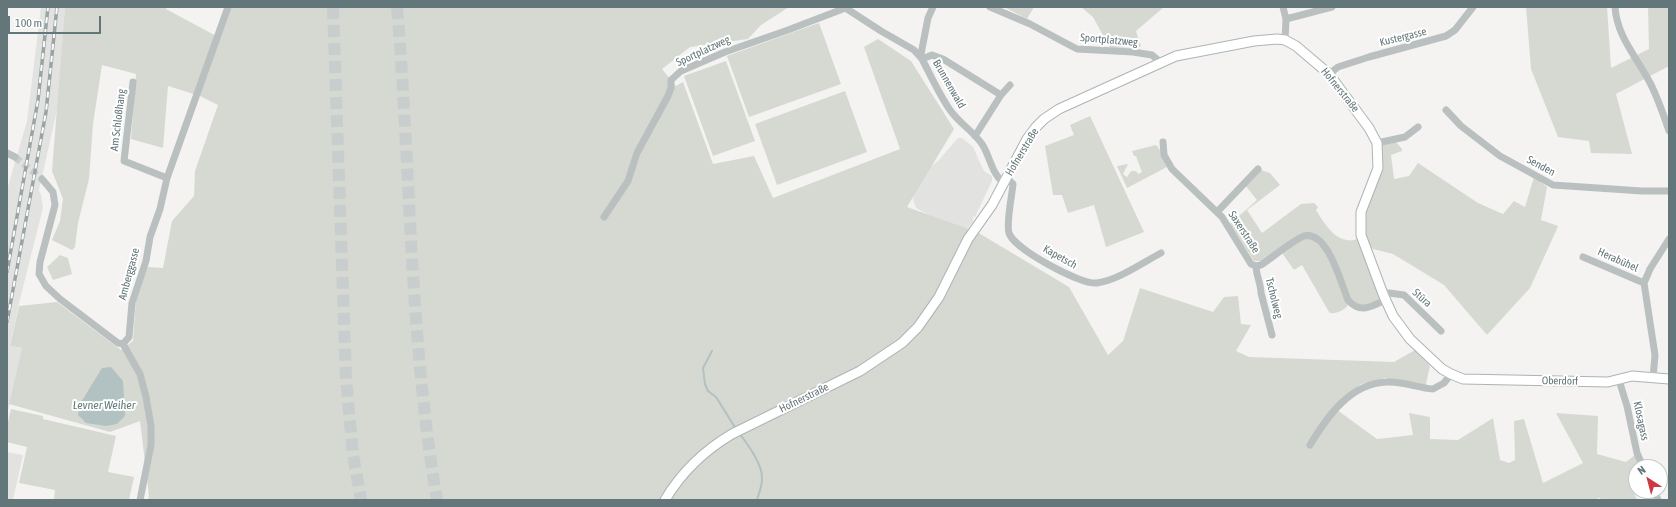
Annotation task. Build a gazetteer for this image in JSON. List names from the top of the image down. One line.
{"streets":{"main road":["Hofnerstraße","Oberdorf"],"street":["Kustergasse","Sportplatzweg","Brunnenwald","Am Schloßhang","Senden","Saxerstraße","Kapetsch","Herabühel","Amberggasse","Tscholweg","Stüra","Klosagass"]},"crossings":[["Kustergasse","Hofnerstraße"],["Sportplatzweg","Brunnenwald"],["Sportplatzweg","Hofnerstraße"],["Brunnenwald","Hofnerstraße"],["Brunnenwald","Kapetsch"],["Hofnerstraße","Saxerstraße"],["Hofnerstraße","Kapetsch"],["Hofnerstraße","Stüra"],["Hofnerstraße","Oberdorf"],["Am Schloßhang","Amberggasse"],["Saxerstraße","Tscholweg"],["Saxerstraße","Stüra"],["Oberdorf","Klosagass"]],"water":["Levner Weiher"],"scale_bar":"100 m","north":"top left"}
